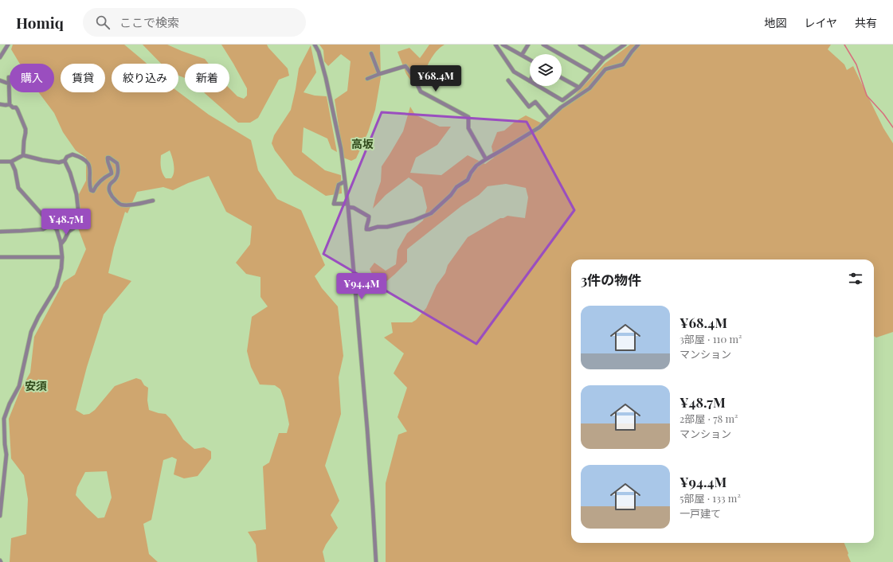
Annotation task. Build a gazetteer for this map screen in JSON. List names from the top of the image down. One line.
{"districts":["高坂","安須"],"page":{"header":"Homiq","search":"ここで検索","nav":["地図","レイヤ","共有"],"chip":["購入","賃貸","絞り込み","新着"],"price":["¥68.4M","¥48.7M","¥94.4M"],"heading":"3件の物件","list":[{"name":"¥68.4M","note":"3部屋 · 110 m² · マンション"},{"name":"¥48.7M","note":"2部屋 · 78 m² · マンション"},{"name":"¥94.4M","note":"5部屋 · 133 m² · 一戸建て"}]}}
